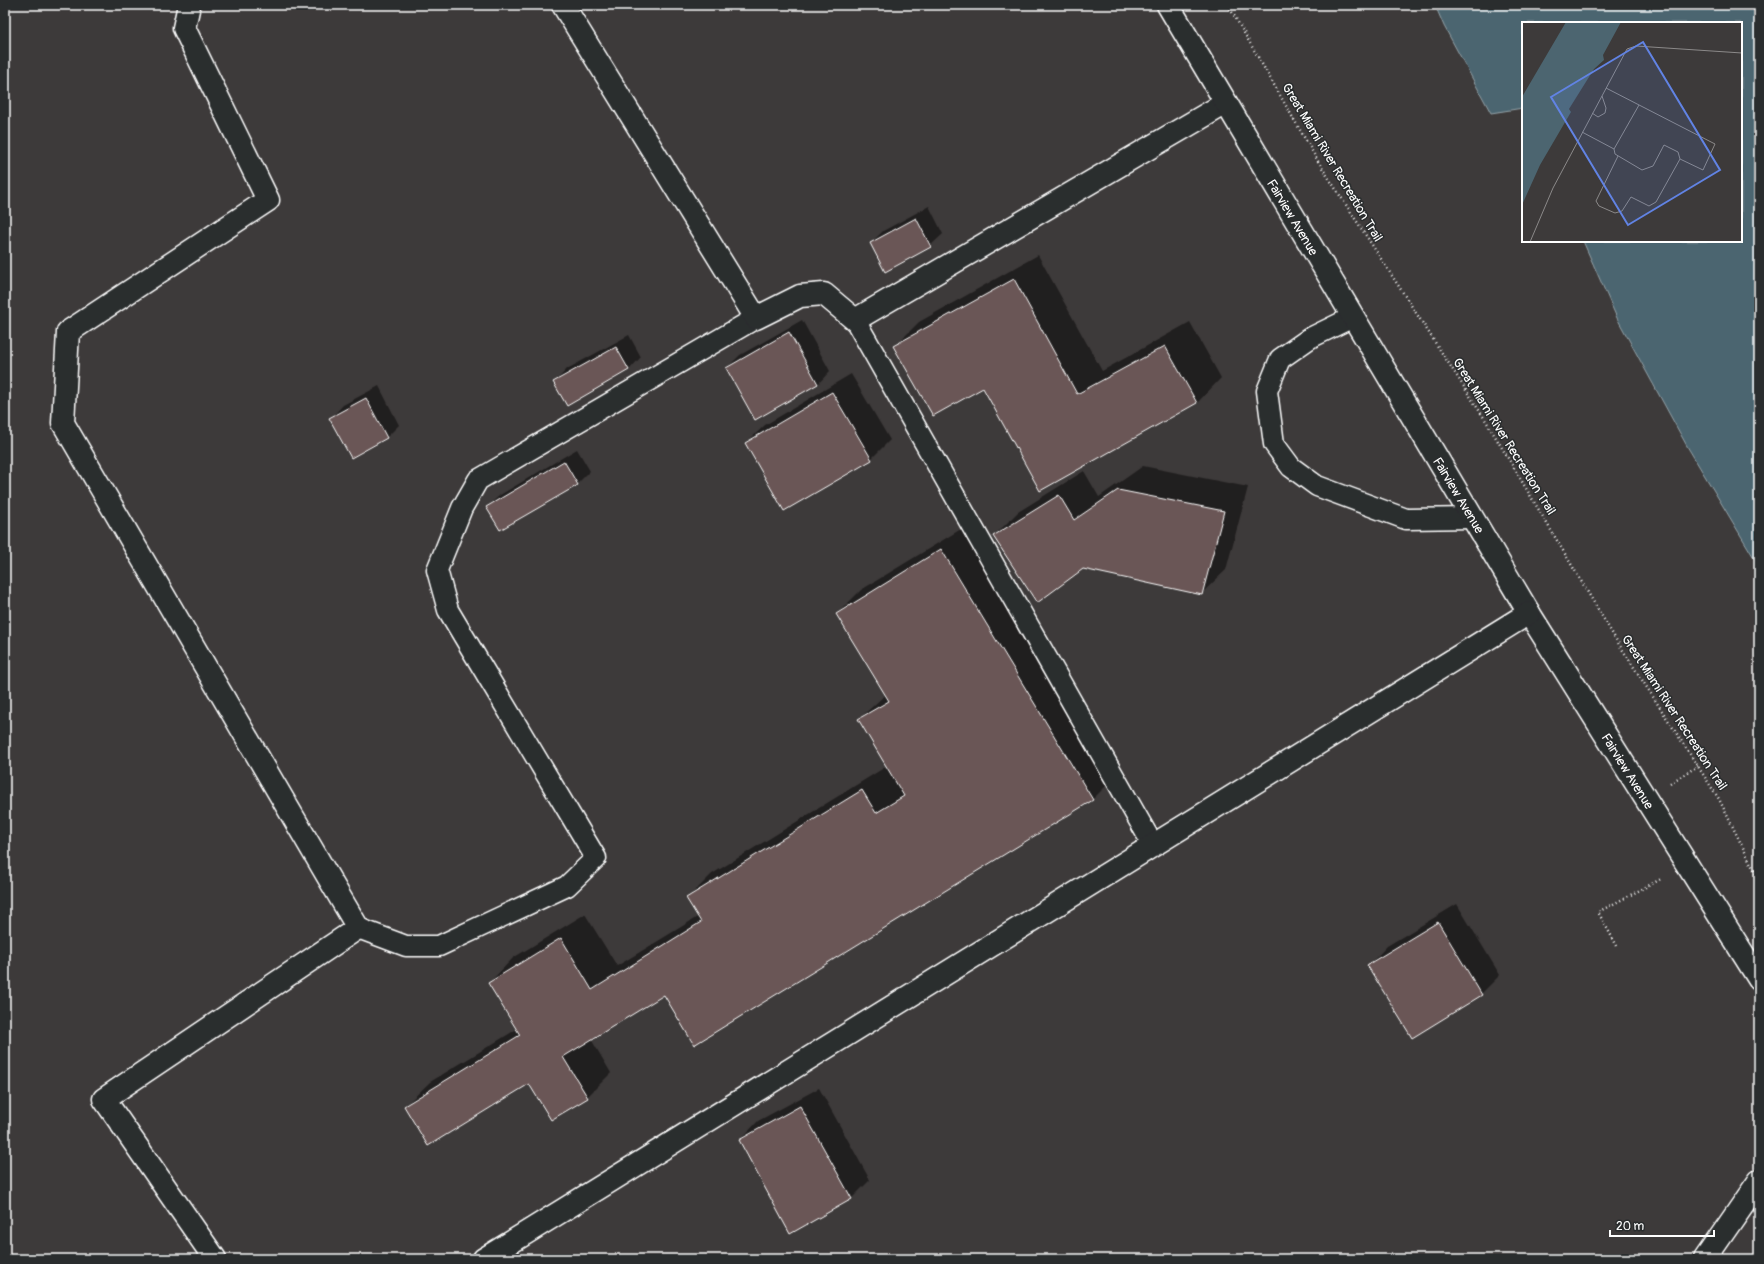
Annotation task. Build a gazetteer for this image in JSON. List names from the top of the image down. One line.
{"streets":{"street":["Fairview Avenue"],"path":["Great Miami River Recreation Trail"]},"scale_bar":"20 m"}
